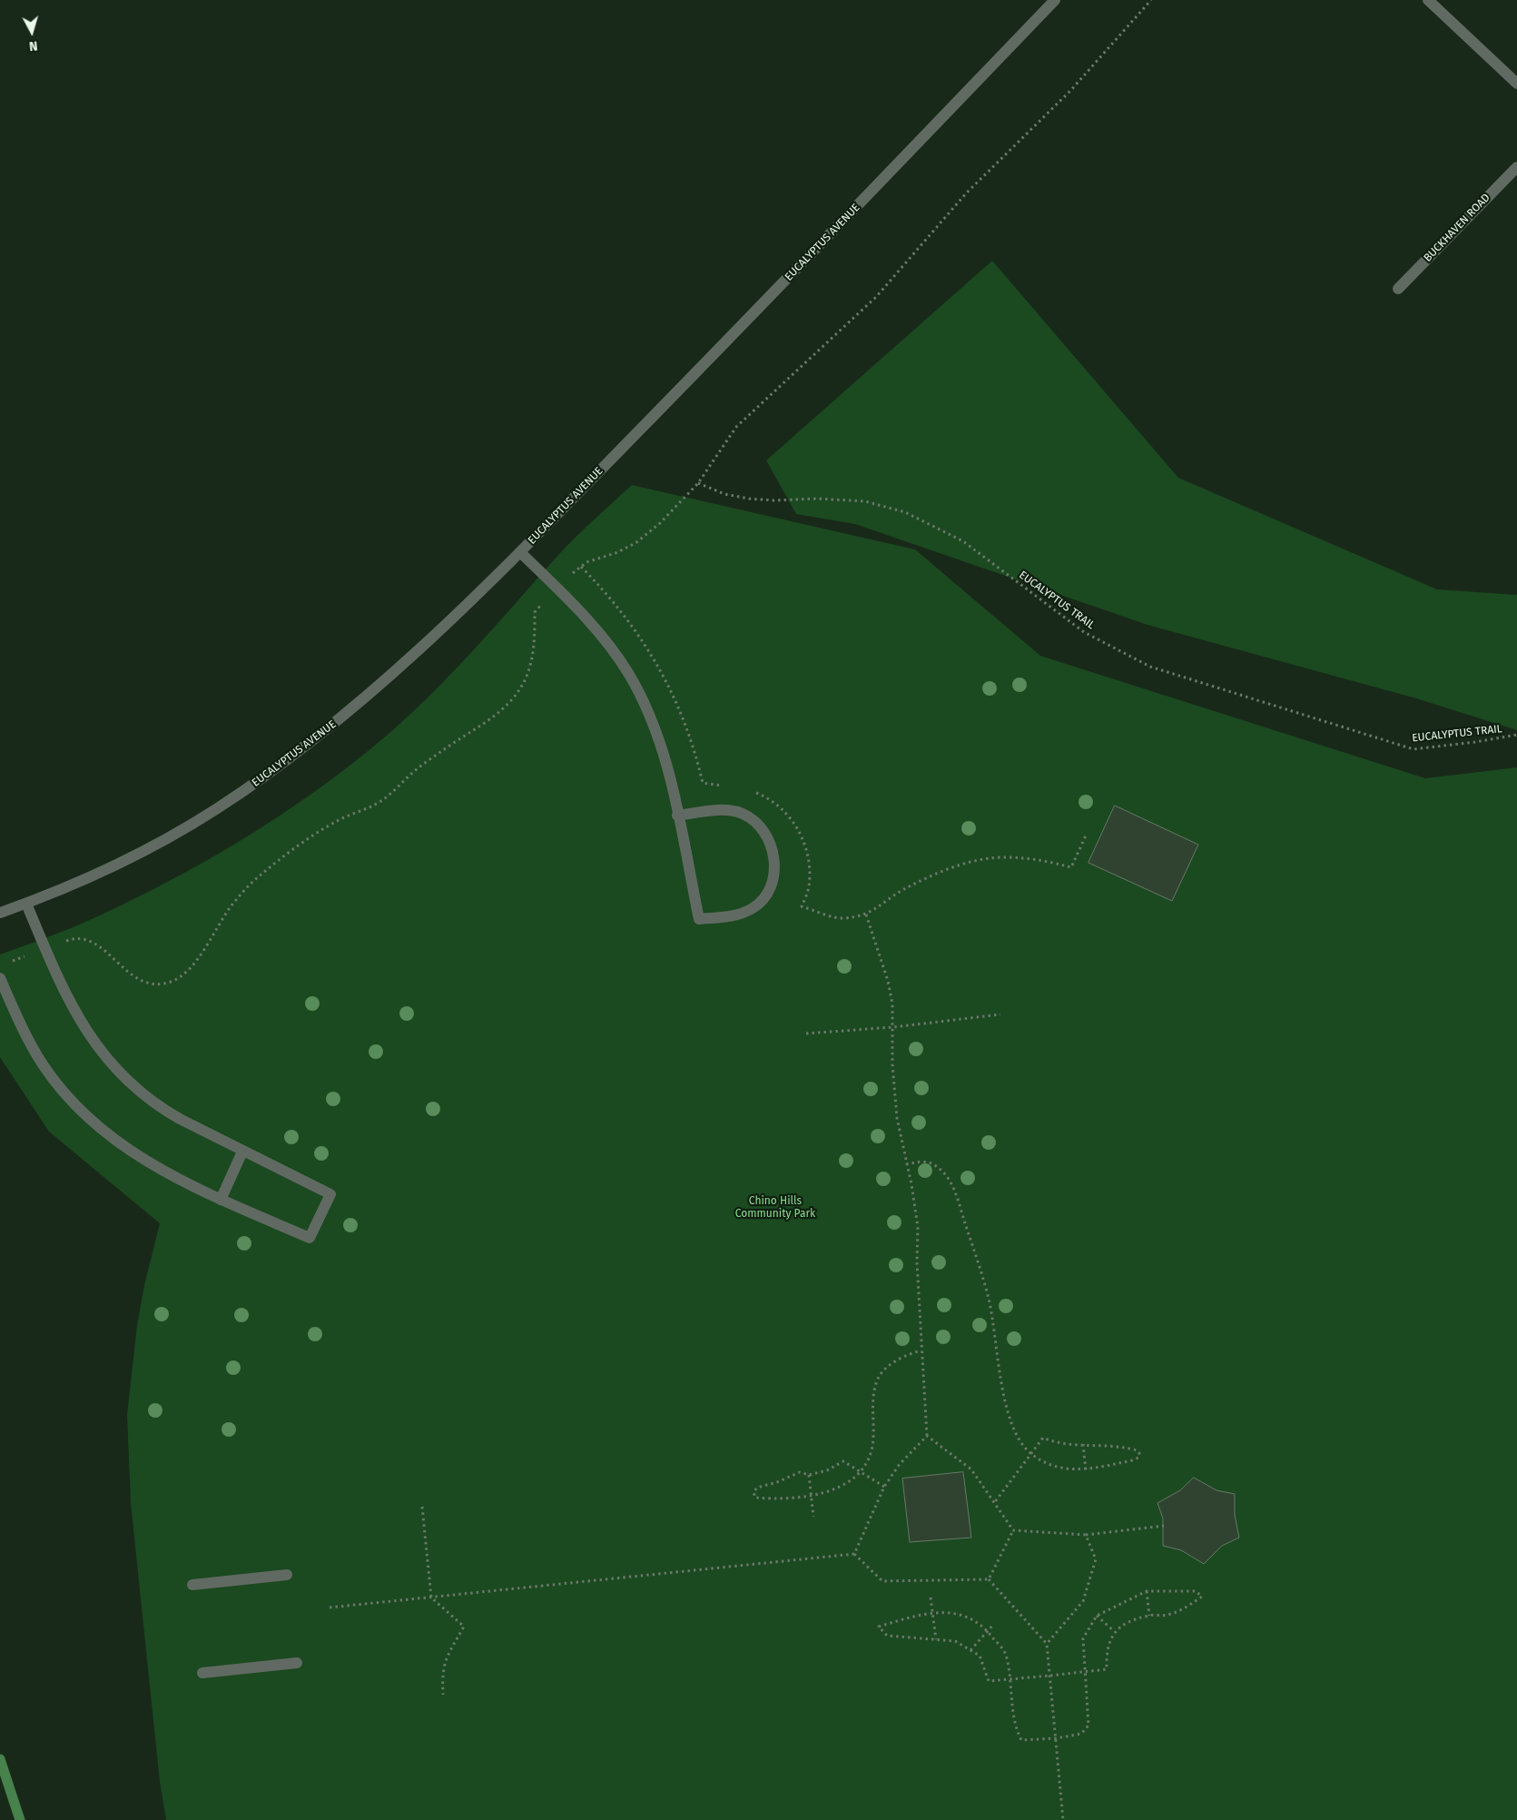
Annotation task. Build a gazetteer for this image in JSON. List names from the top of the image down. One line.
{"streets":{"street":["BUCKHAVEN ROAD","EUCALYPTUS AVENUE"],"path":["EUCALYPTUS TRAIL"]},"parks":["Chino Hills Community Park"],"north":"bottom"}
